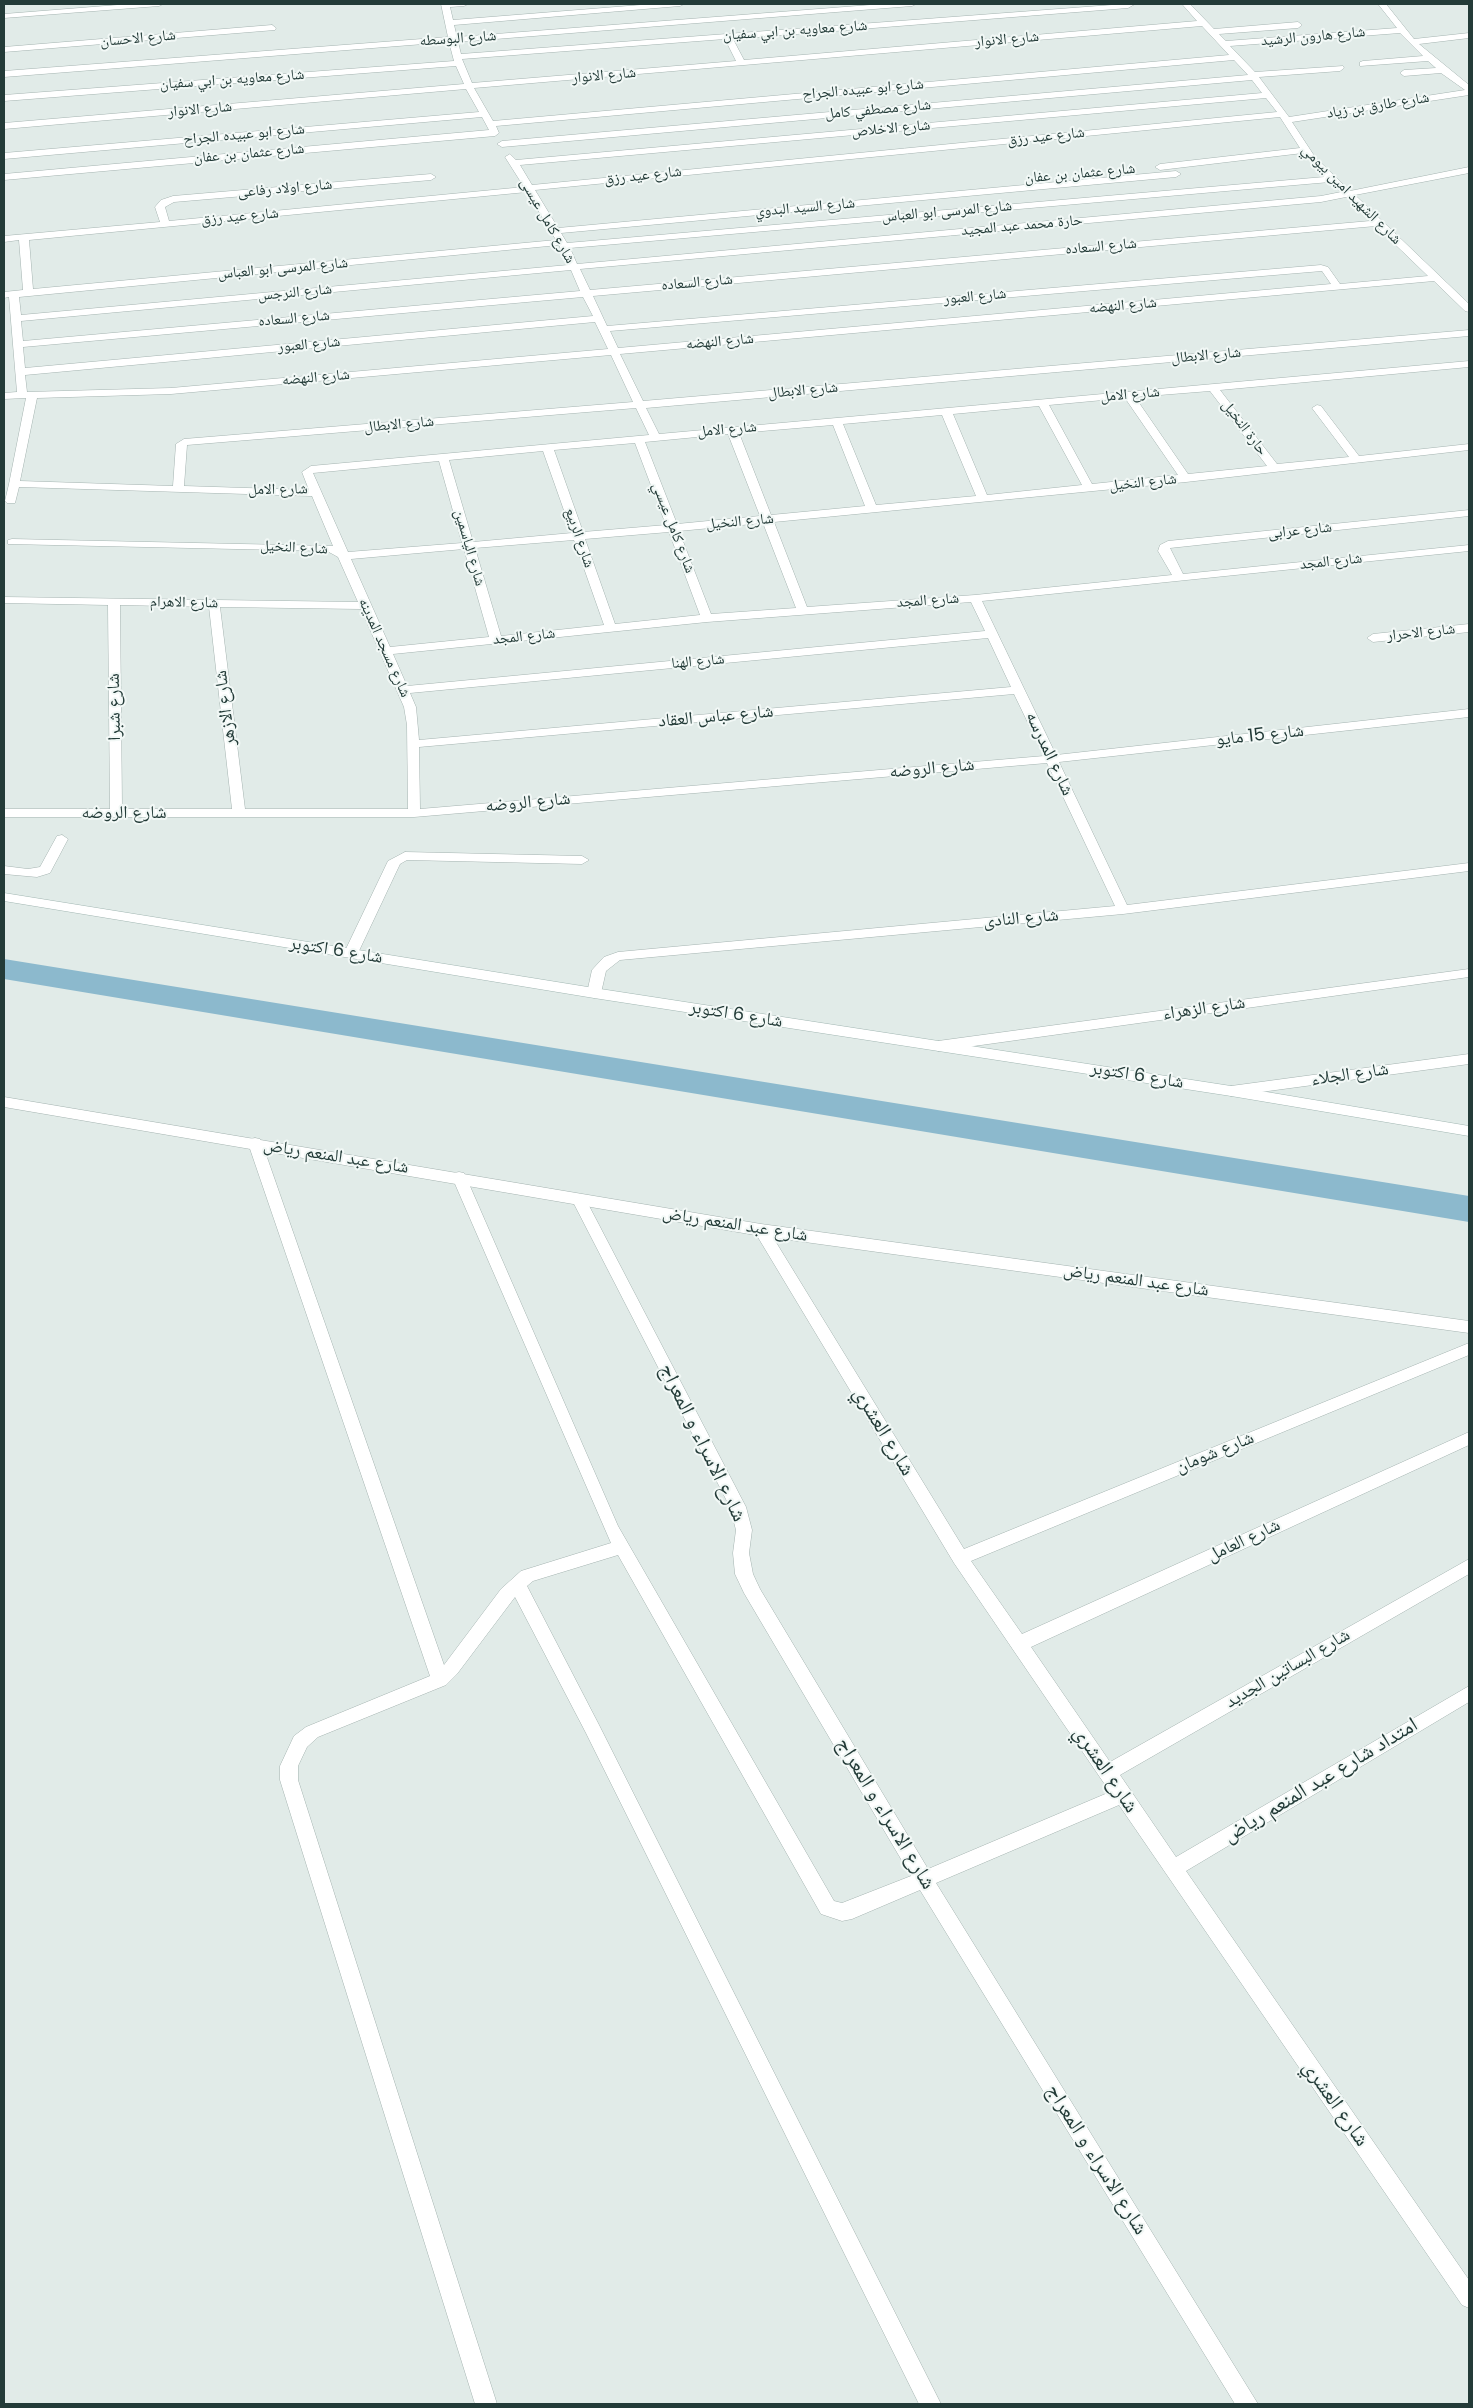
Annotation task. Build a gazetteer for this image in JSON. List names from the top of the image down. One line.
{"streets":{"street":["شارع معاويه بن ابي سفيان","شارع هارون الرشيد","شارع الاحسان","شارع البوسطه","شارع الانوار","شارع ابو عبيده الجراح","شارع طارق بن زياد","شارع مصطفي كامل","شارع الاخلاص","شارع عيد رزق","شارع عثمان بن عفان","شارع اولاد رفاعى","شارع الشهيد امين بيومي","شارع السيد البدوي","شارع المرسى ابو العباس","شارع كامل عيسى","حارة محمد عبد المجيد","شارع السعاده","شارع النرجس","شارع العبور","شارع النهضه","شارع الابطال","شارع الامل","حارة النخيل","شارع النخيل","شارع كامل عيسي","شارع عرابى","شارع الربيع","شارع الياسمين","شارع المجد","شارع الاهرام","شارع الاحرار","شارع مسجد المدينه","شارع الهنا","شارع شبرا","شارع الازهر","شارع عباس العقاد","شارع 15 مايو","شارع المدرسه","شارع الروضه","شارع النادى","شارع 6 اكتوبر","شارع الزهراء","شارع الجلاء","شارع عبد المنعم رياض","شارع العشري","شارع الاسراء و المعراج","شارع شومان","شارع العامل","شارع البساتين الجديد","امتداد شارع عبد المنعم رياض"]},"crossings":[["شارع معاويه بن ابي سفيان","شارع كامل عيسى"],["شارع هارون الرشيد","شارع الشهيد امين بيومي"],["شارع البوسطه","شارع كامل عيسى"],["شارع الانوار","شارع الشهيد امين بيومي"],["شارع الانوار","شارع كامل عيسى"],["شارع ابو عبيده الجراح","شارع عثمان بن عفان"],["شارع ابو عبيده الجراح","شارع الشهيد امين بيومي"],["شارع ابو عبيده الجراح","شارع كامل عيسى"],["شارع طارق بن زياد","شارع عيد رزق"],["شارع طارق بن زياد","شارع الشهيد امين بيومي"],["شارع مصطفي كامل","شارع الشهيد امين بيومي"],["شارع مصطفي كامل","شارع كامل عيسى"],["شارع الاخلاص","شارع الشهيد امين بيومي"],["شارع الاخلاص","شارع كامل عيسى"],["شارع عيد رزق","شارع اولاد رفاعى"],["شارع عيد رزق","شارع الشهيد امين بيومي"],["شارع عيد رزق","شارع كامل عيسى"],["شارع عثمان بن عفان","شارع الشهيد امين بيومي"],["شارع عثمان بن عفان","شارع السيد البدوي"],["شارع عثمان بن عفان","شارع كامل عيسى"],["شارع الشهيد امين بيومي","شارع المرسى ابو العباس"],["شارع الشهيد امين بيومي","حارة محمد عبد المجيد"],["شارع الشهيد امين بيومي","شارع السعاده"],["شارع الشهيد امين بيومي","شارع النهضه"],["شارع السيد البدوي","شارع كامل عيسى"],["شارع المرسى ابو العباس","شارع كامل عيسى"],["شارع كامل عيسى","حارة محمد عبد المجيد"],["شارع كامل عيسى","شارع السعاده"],["شارع كامل عيسى","شارع النرجس"],["شارع كامل عيسى","شارع العبور"],["شارع كامل عيسى","شارع النهضه"],["شارع كامل عيسى","شارع الابطال"],["شارع كامل عيسى","شارع الامل"],["حارة محمد عبد المجيد","شارع النرجس"],["شارع العبور","شارع النهضه"],["شارع الابطال","شارع الامل"],["شارع الامل","حارة النخيل"],["شارع الامل","شارع كامل عيسي"],["شارع الامل","شارع الربيع"],["شارع الامل","شارع الياسمين"],["شارع الامل","شارع مسجد المدينه"],["حارة النخيل","شارع النخيل"],["شارع النخيل","شارع كامل عيسي"],["شارع النخيل","شارع الربيع"],["شارع النخيل","شارع الياسمين"],["شارع النخيل","شارع مسجد المدينه"],["شارع كامل عيسي","شارع المجد"],["شارع عرابى","شارع المجد"],["شارع الربيع","شارع المجد"],["شارع الياسمين","شارع المجد"],["شارع المجد","شارع مسجد المدينه"],["شارع المجد","شارع المدرسه"],["شارع الاهرام","شارع مسجد المدينه"],["شارع الاهرام","شارع شبرا"],["شارع الاهرام","شارع الازهر"],["شارع مسجد المدينه","شارع الهنا"],["شارع مسجد المدينه","شارع عباس العقاد"],["شارع مسجد المدينه","شارع الروضه"],["شارع الهنا","شارع المدرسه"],["شارع شبرا","شارع الروضه"],["شارع الازهر","شارع الروضه"],["شارع عباس العقاد","شارع المدرسه"],["شارع 15 مايو","شارع المدرسه"],["شارع 15 مايو","شارع الروضه"],["شارع المدرسه","شارع الروضه"],["شارع المدرسه","شارع النادى"],["شارع النادى","شارع 6 اكتوبر"],["شارع 6 اكتوبر","شارع الزهراء"],["شارع 6 اكتوبر","شارع الجلاء"],["شارع عبد المنعم رياض","شارع العشري"],["شارع عبد المنعم رياض","شارع الاسراء و المعراج"],["شارع العشري","شارع شومان"],["شارع العشري","شارع العامل"],["شارع العشري","شارع البساتين الجديد"],["شارع العشري","امتداد شارع عبد المنعم رياض"]]}
